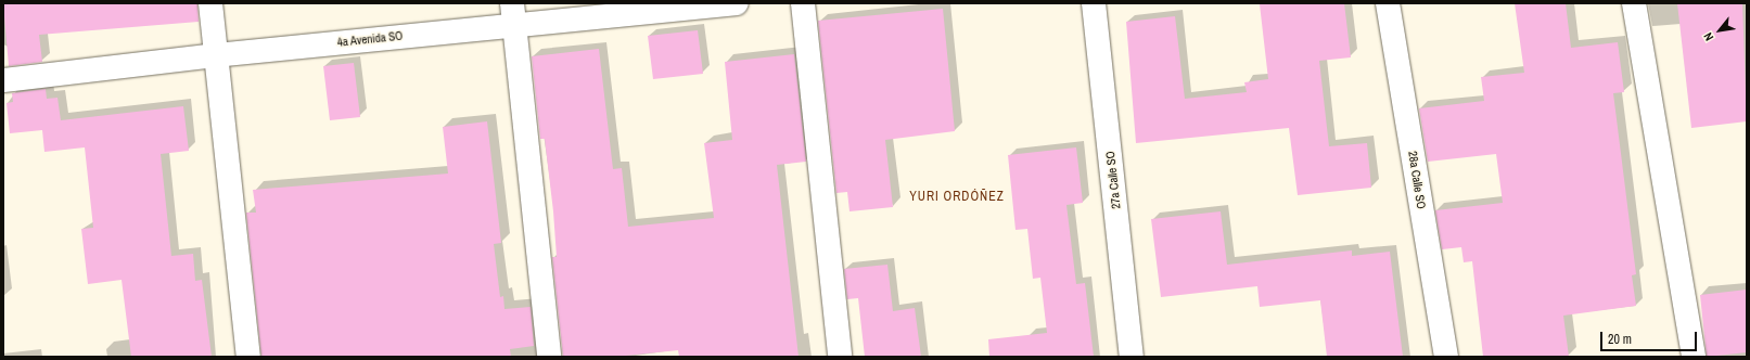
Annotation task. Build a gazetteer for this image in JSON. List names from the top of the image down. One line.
{"streets":{"street":["4a Avenida SO","27a Calle SO","28a Calle SO"]},"districts":["YURI ORDÓÑEZ"],"scale_bar":"20 m","north":"bottom left"}
